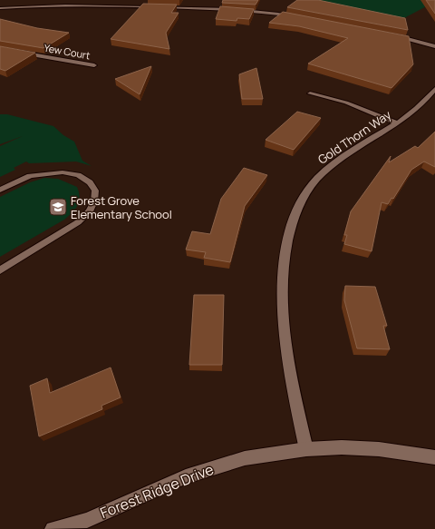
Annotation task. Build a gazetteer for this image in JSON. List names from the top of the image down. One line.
{"streets":{"street":["Yew Court","Gold Thorn Way","Forest Ridge Drive"]},"crossings":[["Gold Thorn Way","Forest Ridge Drive"]],"places":{"school or university":["Forest Grove Elementary School"]}}
